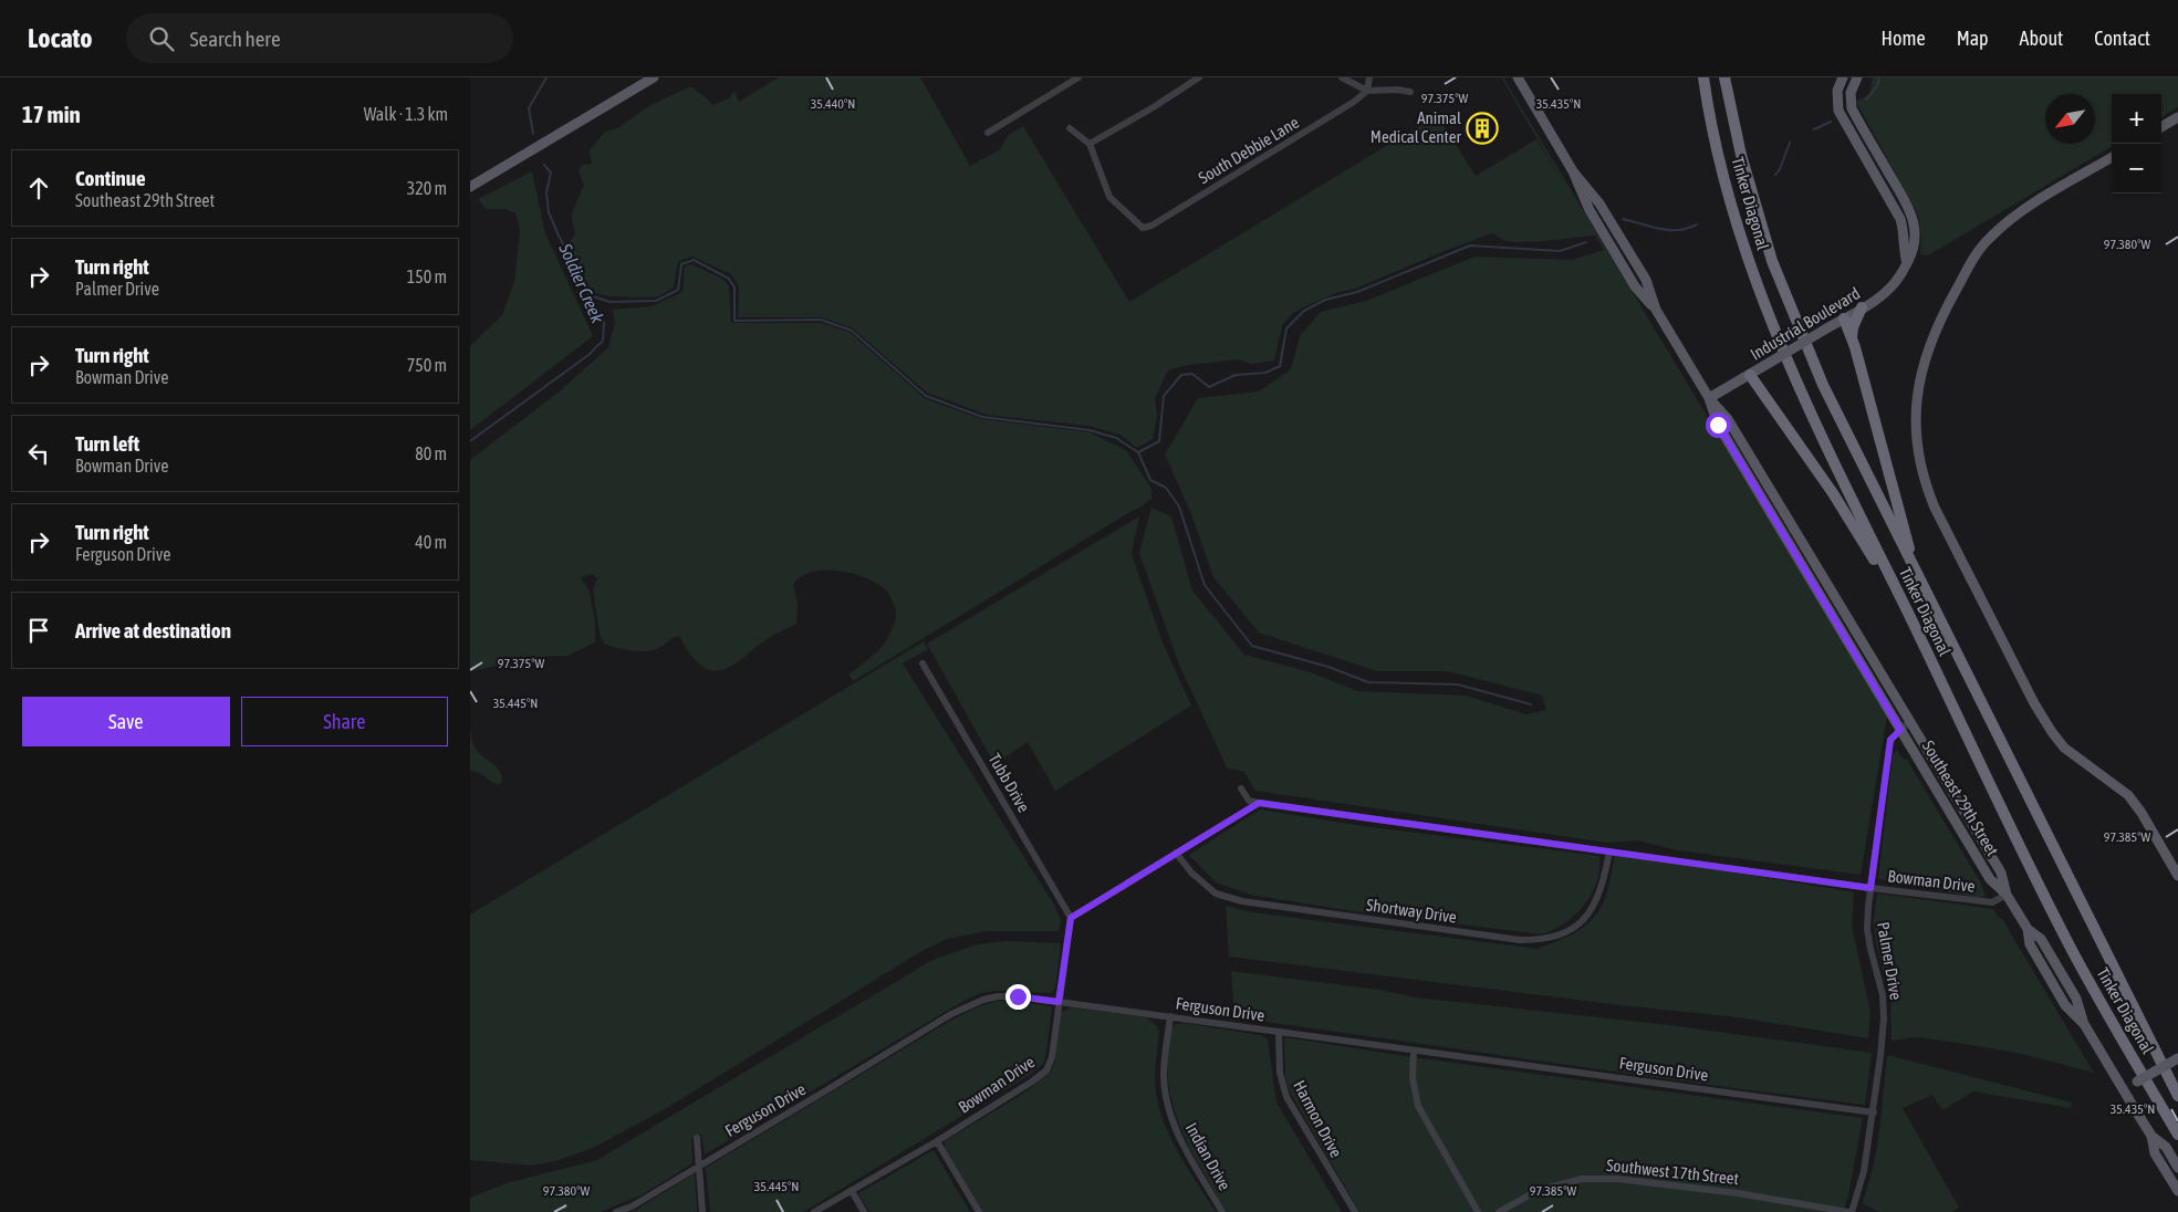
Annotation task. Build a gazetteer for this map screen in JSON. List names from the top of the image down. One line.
{"streets":{"highway":["Tinker Diagonal"],"main road":["Industrial Boulevard","Southeast 29th Street"],"street":["South Debbie Lane","Tubb Drive","Bowman Drive","Shortway Drive","Palmer Drive","Ferguson Drive","Harmon Drive","Indian Drive","Southwest 17th Street"]},"crossings":[["Industrial Boulevard","Southeast 29th Street"],["Tubb Drive","Bowman Drive"],["Southeast 29th Street","Bowman Drive"],["Southeast 29th Street","Palmer Drive"],["Bowman Drive","Shortway Drive"],["Bowman Drive","Palmer Drive"],["Bowman Drive","Ferguson Drive"],["Palmer Drive","Ferguson Drive"],["Palmer Drive","Southwest 17th Street"],["Ferguson Drive","Harmon Drive"],["Ferguson Drive","Indian Drive"]],"water":["Soldier Creek"],"places":{"building":["Animal Medical Center"]},"north":"bottom left","page":{"header":"Locato","search":"Search here","nav":["Home","Map","About","Contact"],"heading":["17 min","Walk · 1.3 km"],"map_buttons":["+","−"],"list":[["Continue","Southeast 29th Street","320 m"],["Turn right","Palmer Drive","150 m"],["Turn right","Bowman Drive","750 m"],["Turn left","Bowman Drive","80 m"],["Turn right","Ferguson Drive","40 m"],"Arrive at destination"],"buttons":["Save","Share"]},"coordinates":["97.375°W","35.440°N","35.435°N","97.380°W","35.445°N","97.385°W"]}
